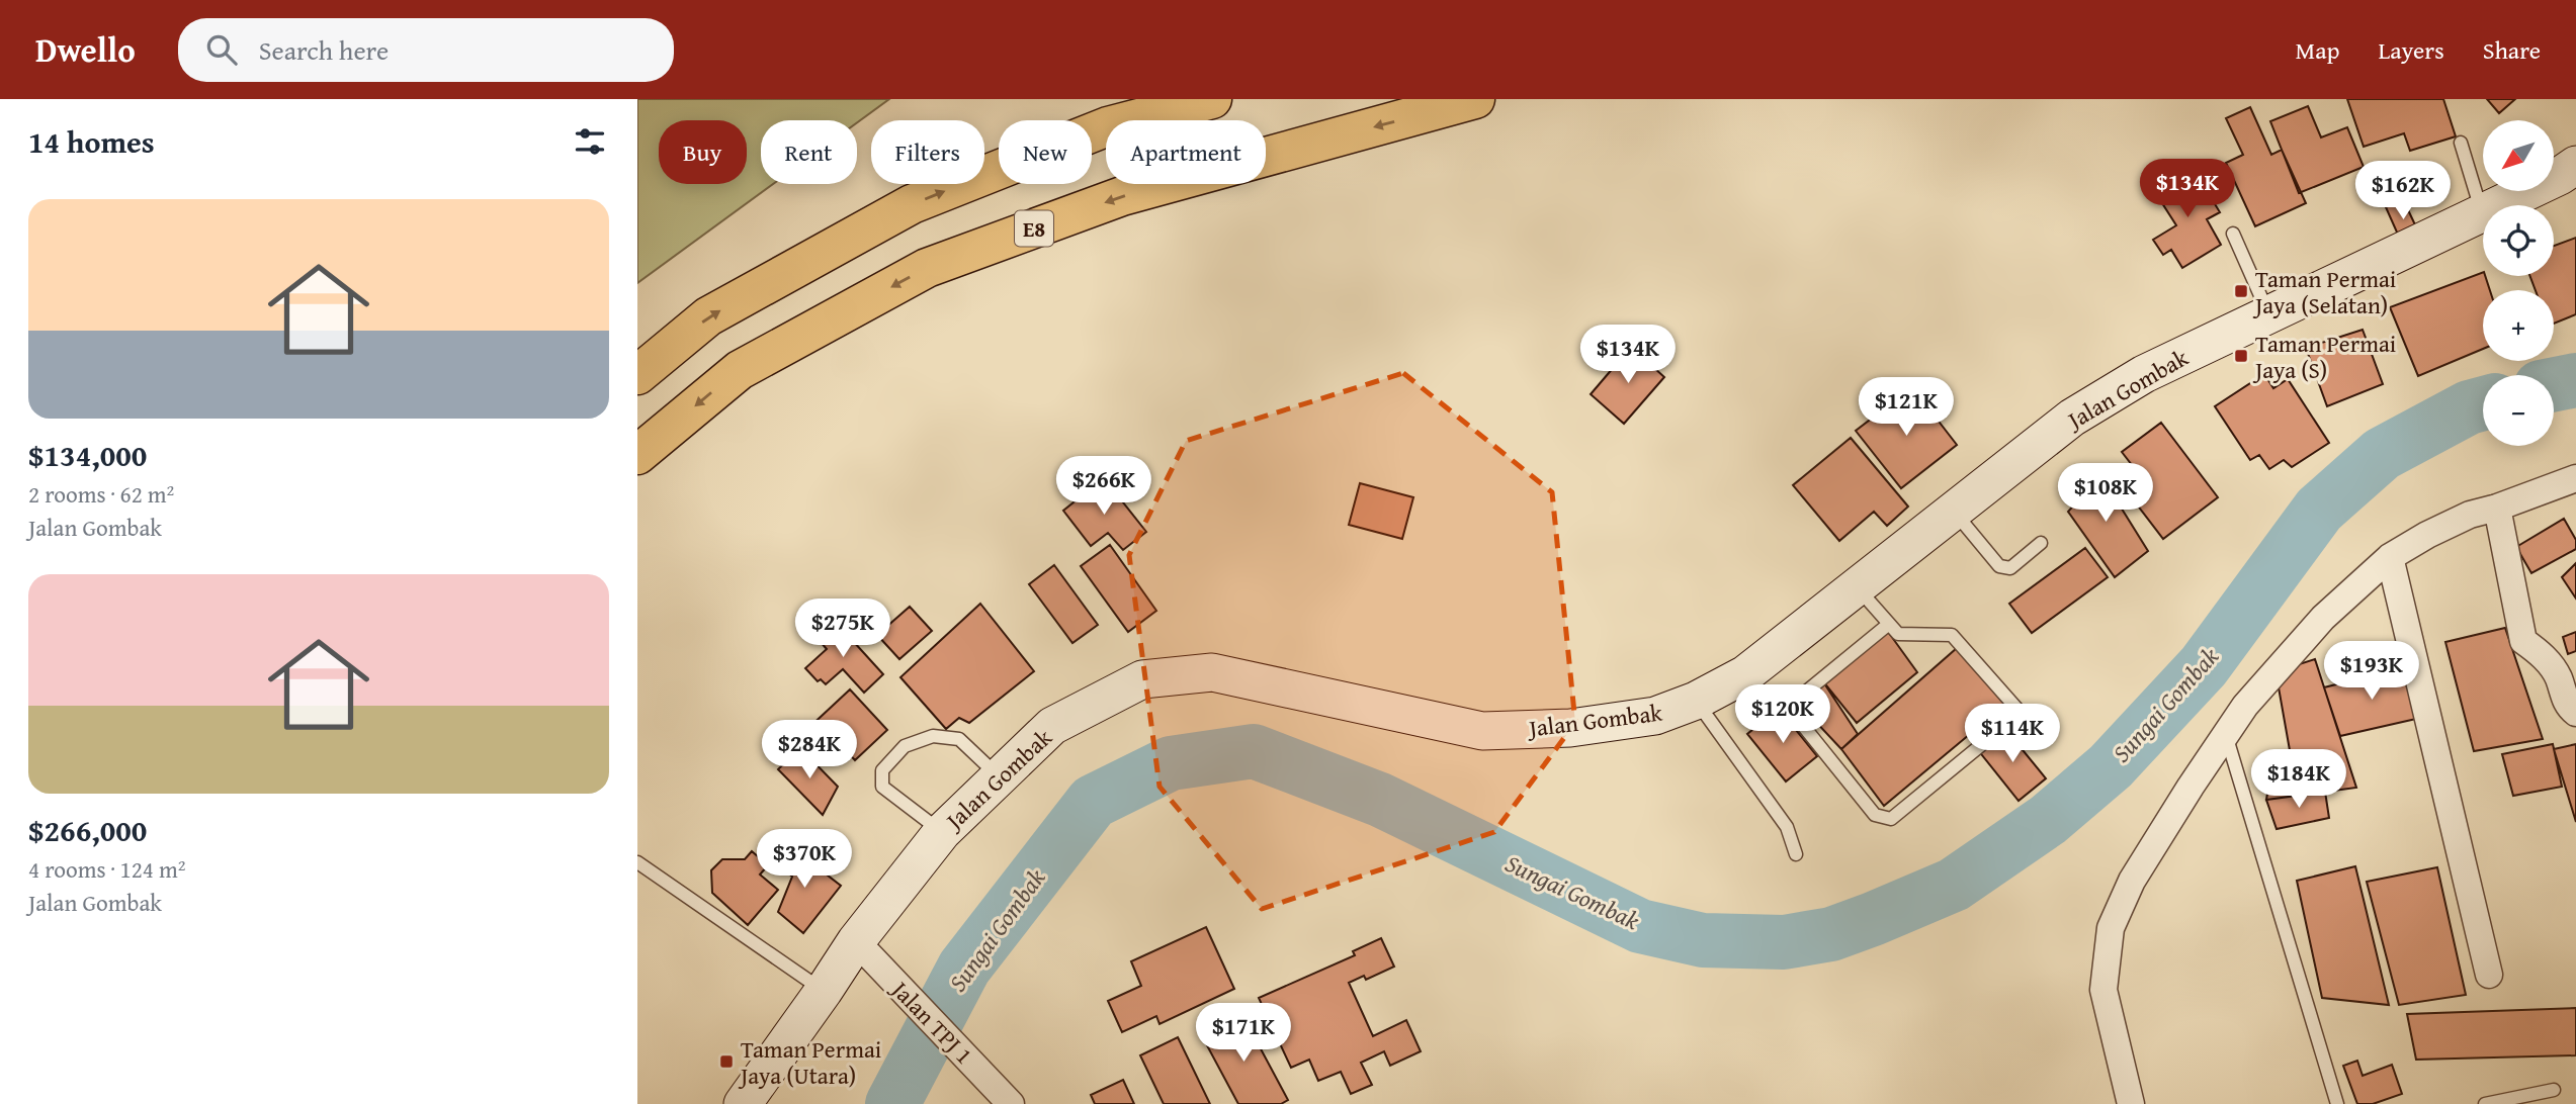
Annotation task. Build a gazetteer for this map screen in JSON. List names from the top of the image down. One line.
{"streets":{"highway":["E8"],"main road":["Jalan Gombak"],"street":["Jalan TPJ 1"]},"crossings":[["Jalan Gombak","Jalan TPJ 1"]],"water":["Sungai Gombak"],"places":{"transit":["Taman Permai Jaya (Selatan)","Taman Permai Jaya (S)","Taman Permai Jaya (Utara)"]},"north":"bottom left","page":{"header":"Dwello","search":"Search here","nav":["Map","Layers","Share"],"heading":"14 homes","map_buttons":["+","−"],"chip":["Buy","Rent","Filters","New","Apartment"],"price":["$134K","$162K","$134K","$121K","$266K","$108K","$275K","$193K","$120K","$114K","$284K","$184K","$370K","$171K"],"list":[{"name":"$134,000","note":"2 rooms · 62 m² · Jalan Gombak"},{"name":"$266,000","note":"4 rooms · 124 m² · Jalan Gombak"}]}}
